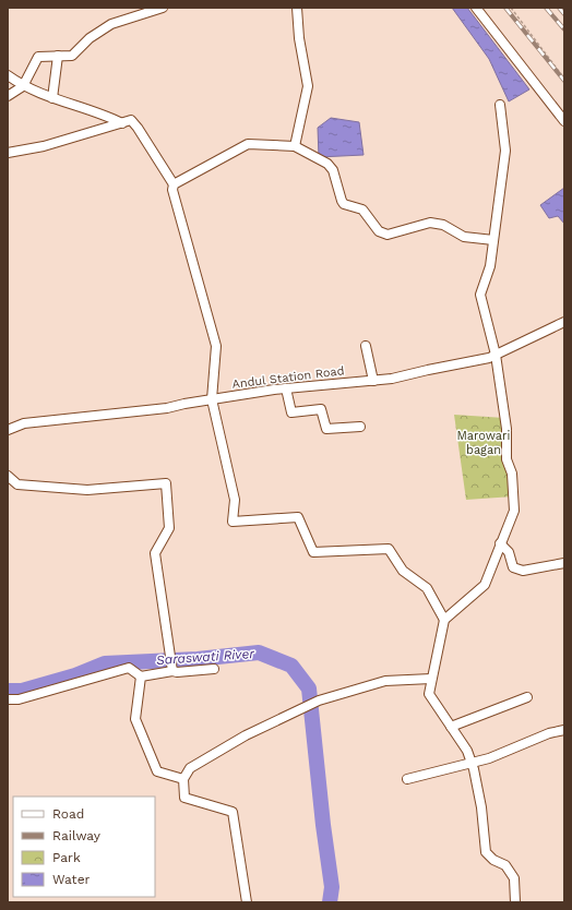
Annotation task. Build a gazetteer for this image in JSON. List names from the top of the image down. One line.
{"streets":{"street":["Andul Station Road"]},"water":["Saraswati River"],"parks":["Marowari bagan"],"legend":["Road","Railway","Park","Water"]}
